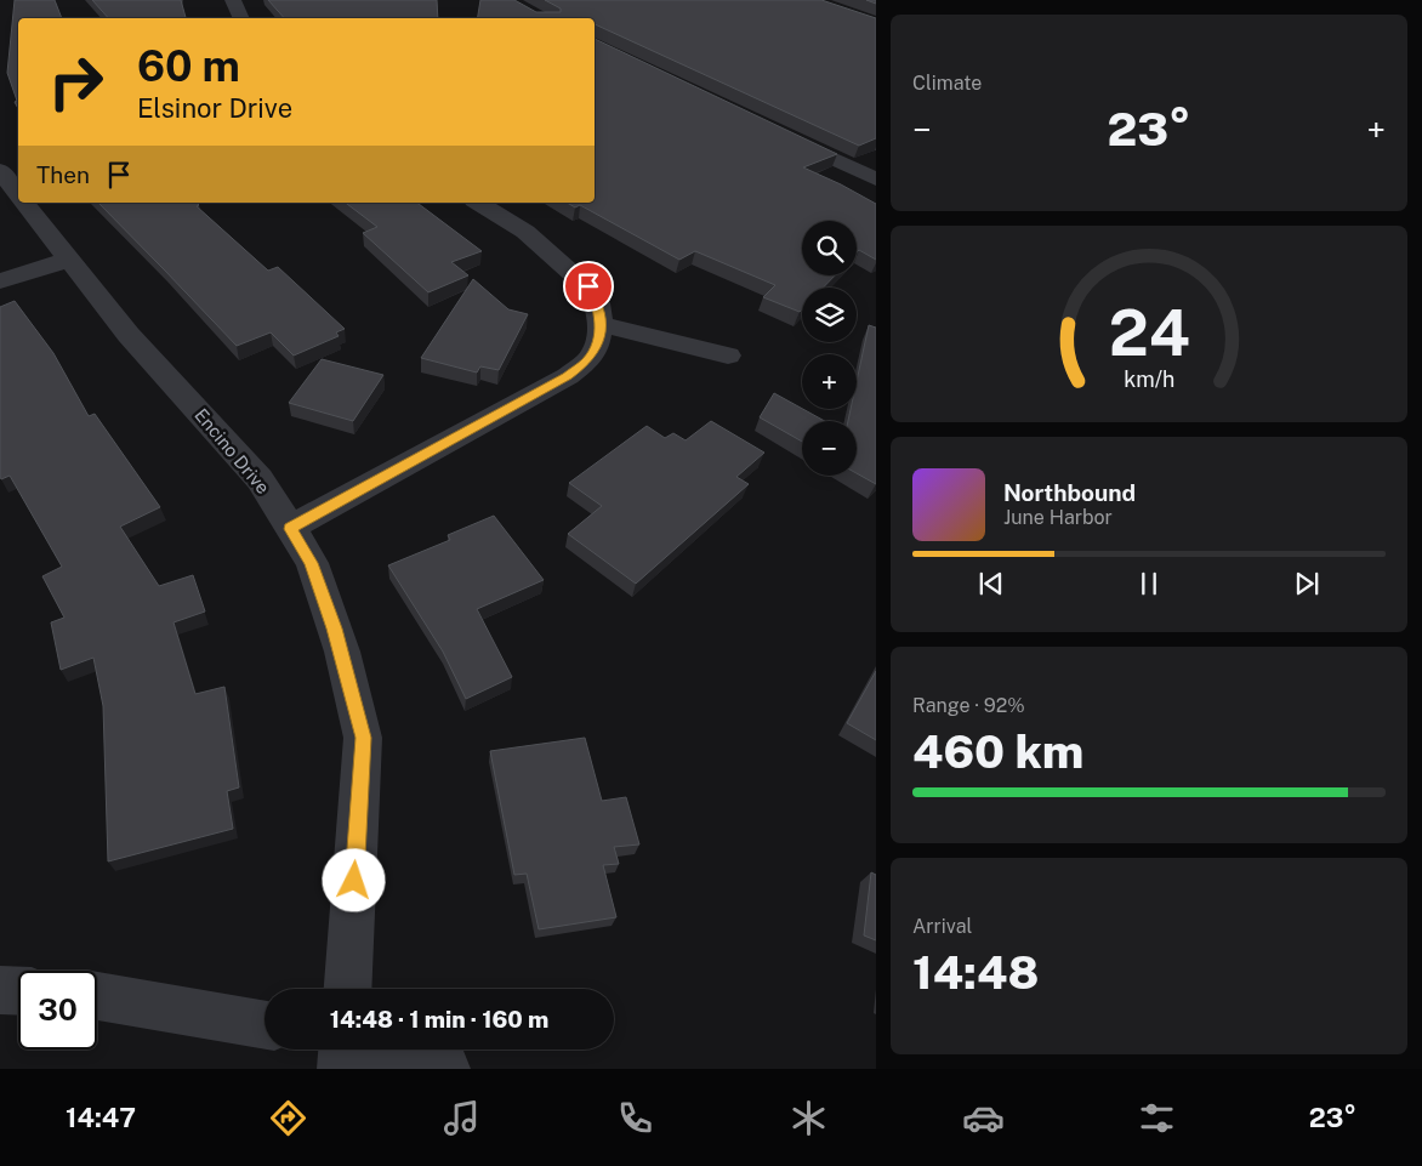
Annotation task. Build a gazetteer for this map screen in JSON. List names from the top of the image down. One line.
{"streets":{"street":["Encino Drive"]},"page":{"tile":["Climate",["Range · 92%","460 km"],["Arrival","14:48"]],"turn":["60 m","Elsinor Drive"],"heat":["−","23°","+"],"then":"Then","map_buttons":["+","−"],"song":["Northbound","June Harbor"],"limit":"30","trip":"14:48 · 1 min · 160 m","tabs":["14:47","23°"],"gauge":["24","km/h"]}}
